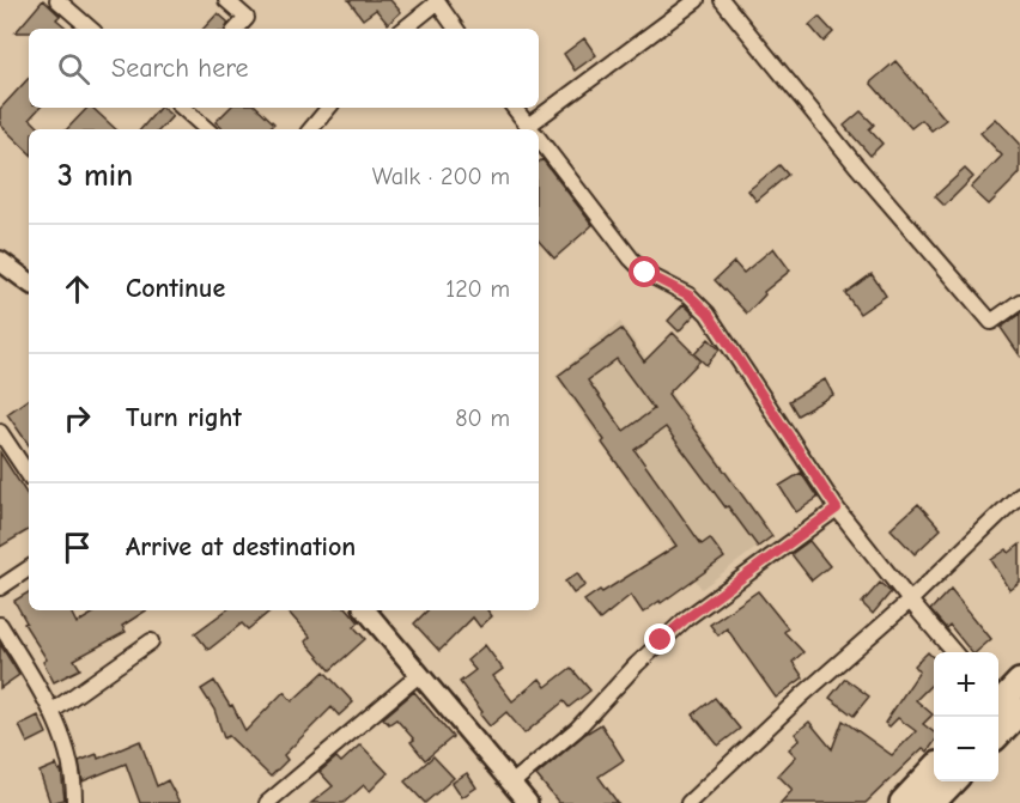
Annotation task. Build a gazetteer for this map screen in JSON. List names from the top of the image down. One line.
{"page":{"search":"Search here","heading":["3 min","Walk · 200 m"],"list":[["Continue","120 m"],["Turn right","80 m"],"Arrive at destination"],"map_buttons":["+","−"]}}
